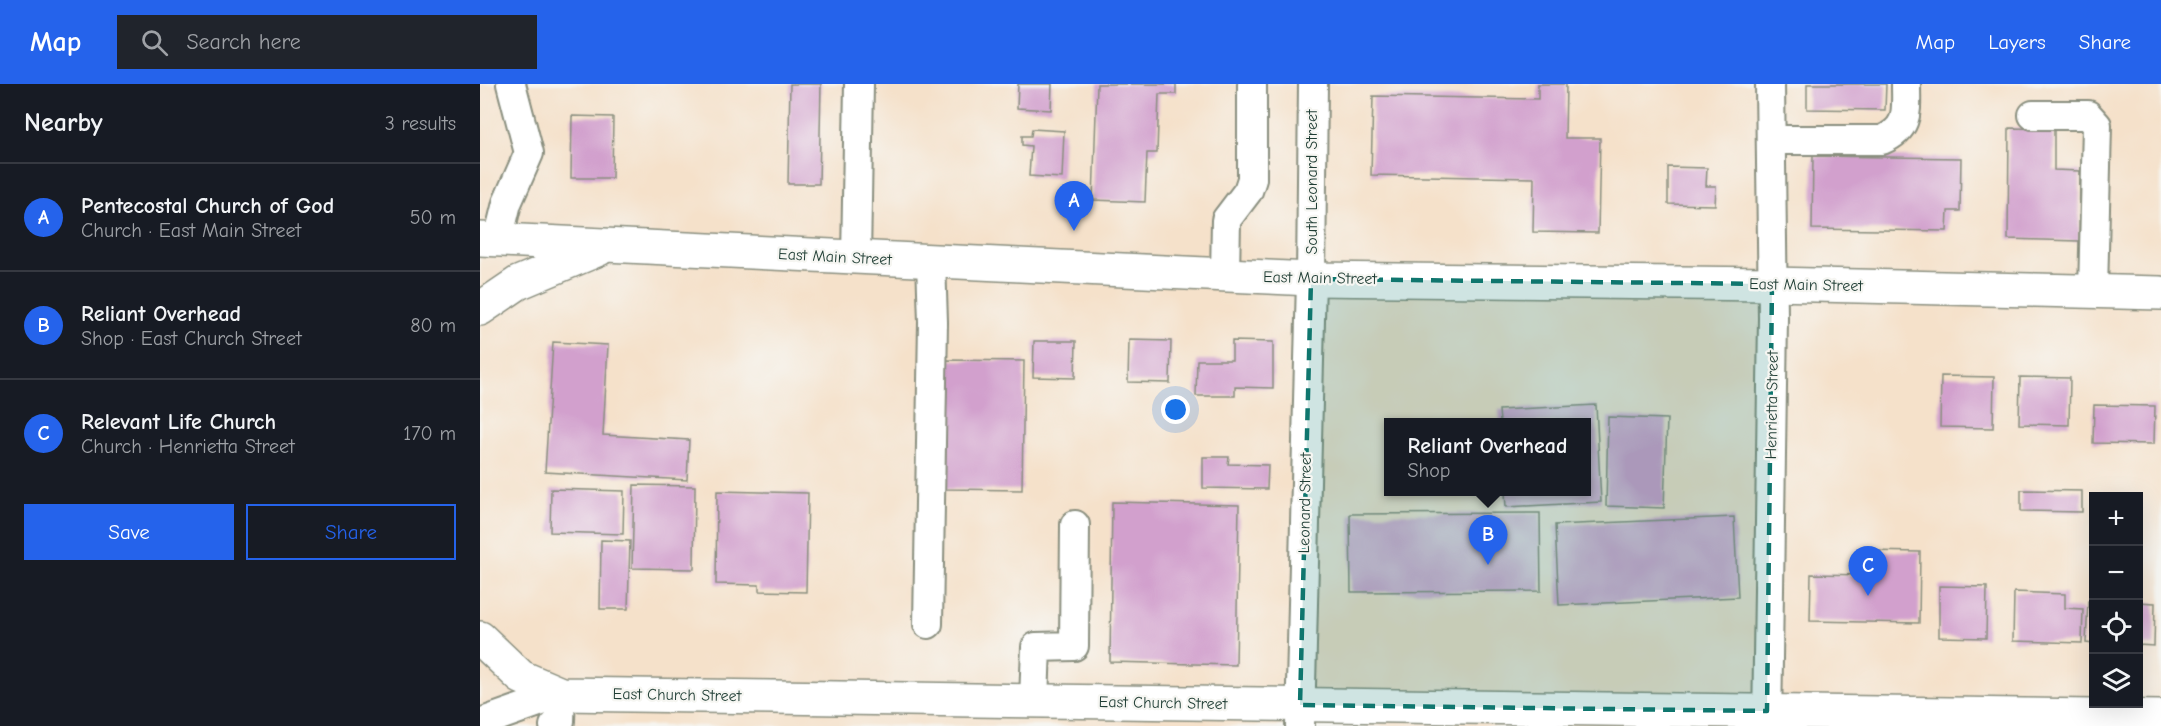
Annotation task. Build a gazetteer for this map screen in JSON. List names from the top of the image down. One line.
{"streets":{"main road":["East Main Street","East Church Street"],"street":["South Leonard Street","Henrietta Street","Leonard Street"]},"crossings":[["South Leonard Street","East Main Street"],["South Leonard Street","Leonard Street"],["East Main Street","Henrietta Street"],["East Main Street","Leonard Street"],["Henrietta Street","East Church Street"],["Leonard Street","East Church Street"]],"page":{"header":"Map","search":"Search here","nav":["Map","Layers","Share"],"heading":["Nearby","3 results"],"list":[{"mark":"A","name":"Pentecostal Church of God","note":"Church · East Main Street","value":"50 m"},{"mark":"B","name":"Reliant Overhead","note":"Shop · East Church Street","value":"80 m"},{"mark":"C","name":"Relevant Life Church","note":"Church · Henrietta Street","value":"170 m"}],"pins":["A","B","C"],"popup":["Reliant Overhead","Shop"],"buttons":["Save","Share"],"map_buttons":["+","−"]}}
